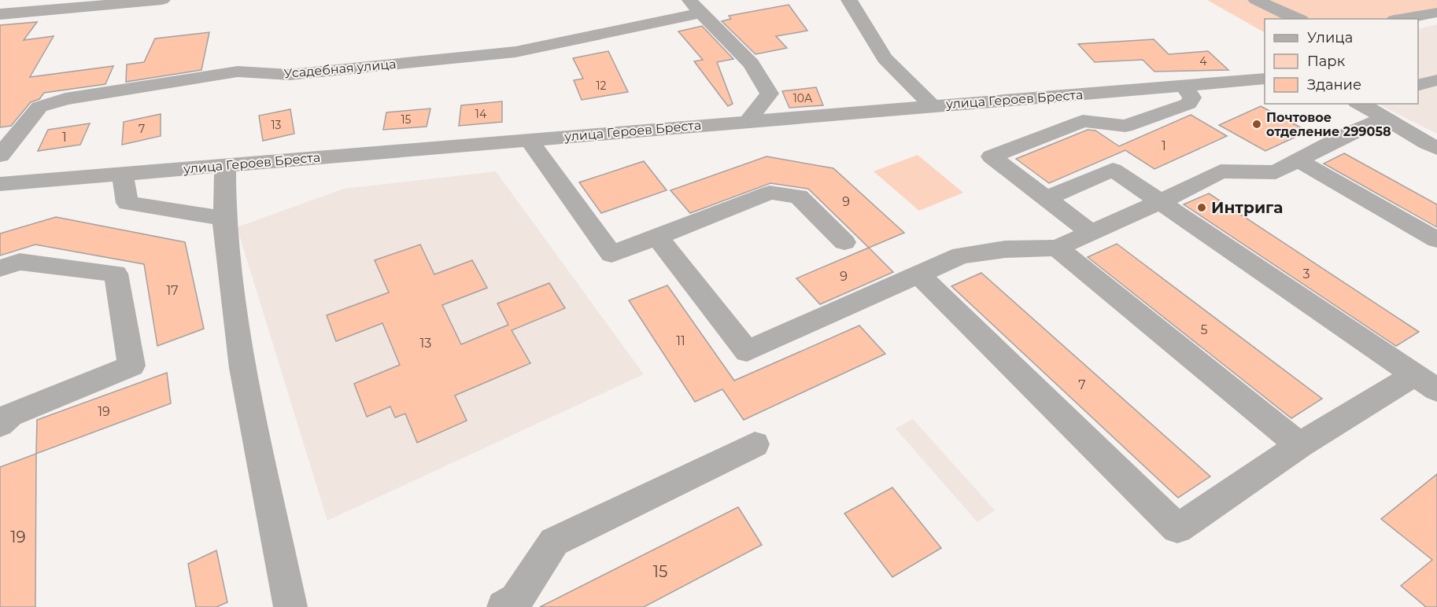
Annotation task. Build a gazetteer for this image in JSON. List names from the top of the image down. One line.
{"streets":{"street":["Усадебная улица","улица Героев Бреста"]},"places":["Почтовое отделение 299058","Интрига"],"house_numbers":["4","12","10А","14","15","13","7","1","1","9","3","9","17","5","11","13","7","19","19","15"],"legend":["Улица","Парк","Здание"]}
